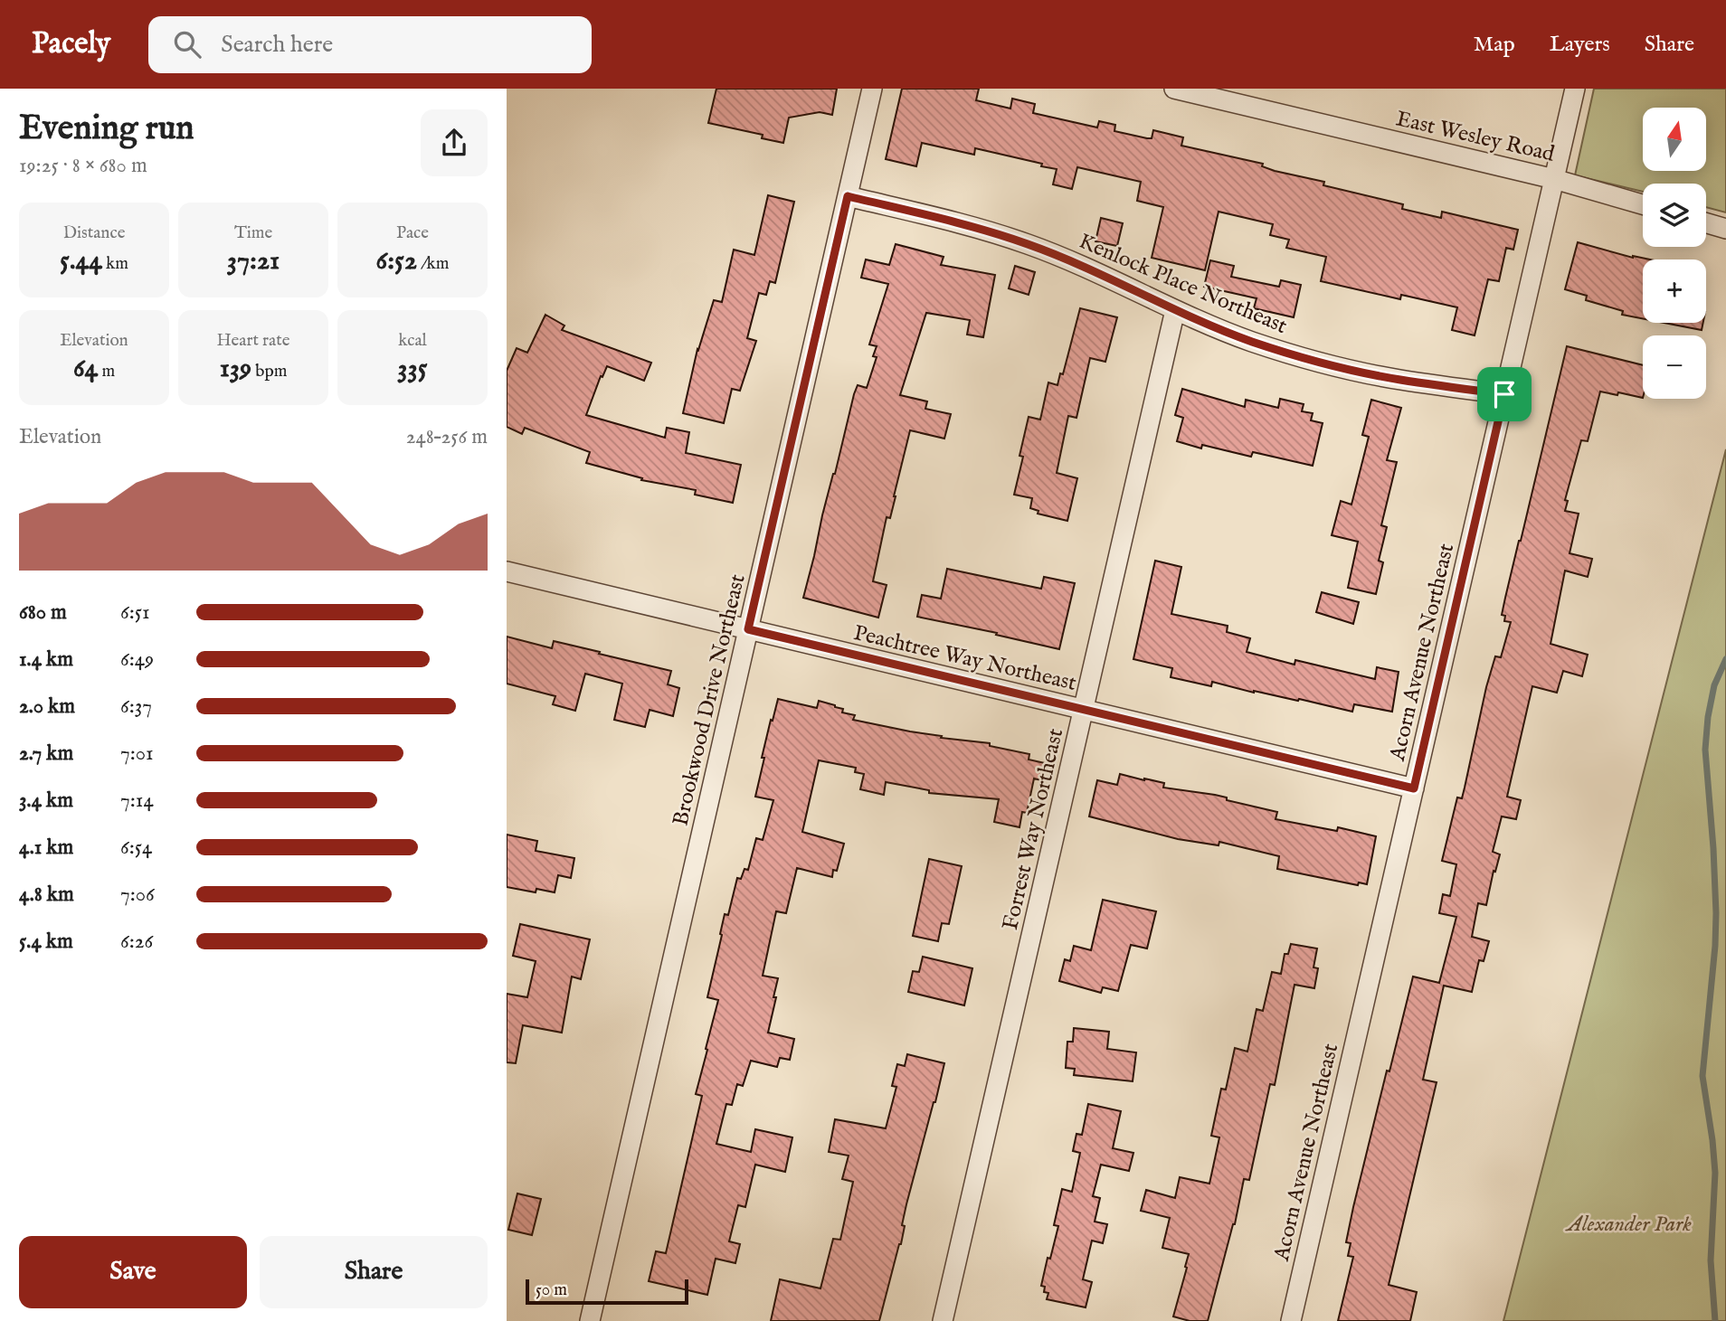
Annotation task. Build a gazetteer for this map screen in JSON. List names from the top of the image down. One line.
{"streets":{"street":["East Wesley Road","Kenlock Place Northeast","Acorn Avenue Northeast","Peachtree Way Northeast","Brookwood Drive Northeast","Forrest Way Northeast"]},"crossings":[["East Wesley Road","Acorn Avenue Northeast"],["Kenlock Place Northeast","Acorn Avenue Northeast"],["Kenlock Place Northeast","Brookwood Drive Northeast"],["Kenlock Place Northeast","Forrest Way Northeast"],["Acorn Avenue Northeast","Peachtree Way Northeast"],["Peachtree Way Northeast","Brookwood Drive Northeast"],["Peachtree Way Northeast","Forrest Way Northeast"]],"parks":["Alexander Park"],"scale_bar":"50 m","north":"top","page":{"header":"Pacely","search":"Search here","nav":["Map","Layers","Share"],"heading":["Evening run","19:25 · 8 × 680 m"],"map_buttons":["+","−"],"stats":[["Distance","5.44 km"],["Time","37:21"],["Pace","6:52 /km"],["Elevation","64 m"],["Heart rate","139 bpm"],["kcal","335"]],"chart":["Elevation","248–256 m"],"list":[{"name":"680 m","note":"6:51"},{"name":"1.4 km","note":"6:49"},{"name":"2.0 km","note":"6:37"},{"name":"2.7 km","note":"7:01"},{"name":"3.4 km","note":"7:14"},{"name":"4.1 km","note":"6:54"},{"name":"4.8 km","note":"7:06"},{"name":"5.4 km","note":"6:26"}],"buttons":["Save","Share"],"scale":"50 m"}}
